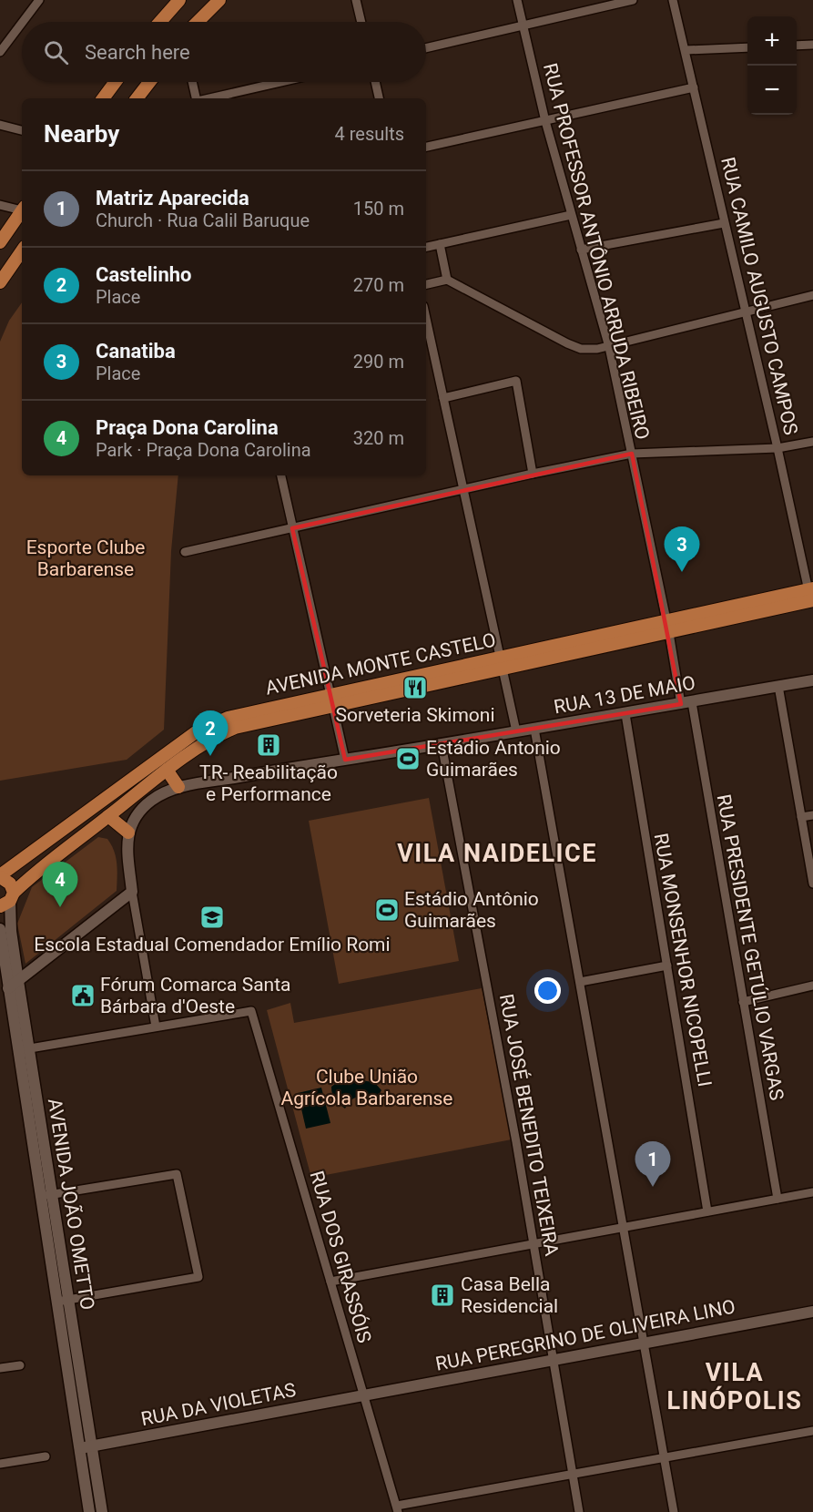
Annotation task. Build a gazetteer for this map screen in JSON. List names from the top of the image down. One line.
{"streets":{"main road":["AVENIDA MONTE CASTELO"],"street":["RUA PROFESSOR ANTÔNIO ARRUDA RIBEIRO","RUA CAMILO AUGUSTO CAMPOS","RUA 13 DE MAIO","RUA PRESIDENTE GETÚLIO VARGAS","RUA MONSENHOR NICOPELLI","RUA JOSÉ BENEDITO TEIXEIRA","AVENIDA JOÃO OMETTO","RUA DOS GIRASSÓIS","RUA PEREGRINO DE OLIVEIRA LINO","RUA DA VIOLETAS"]},"crossings":[["RUA PROFESSOR ANTÔNIO ARRUDA RIBEIRO","AVENIDA MONTE CASTELO"],["RUA PROFESSOR ANTÔNIO ARRUDA RIBEIRO","RUA 13 DE MAIO"],["RUA PROFESSOR ANTÔNIO ARRUDA RIBEIRO","RUA PRESIDENTE GETÚLIO VARGAS"],["RUA CAMILO AUGUSTO CAMPOS","AVENIDA MONTE CASTELO"],["AVENIDA MONTE CASTELO","AVENIDA JOÃO OMETTO"],["RUA 13 DE MAIO","RUA PRESIDENTE GETÚLIO VARGAS"],["RUA 13 DE MAIO","RUA MONSENHOR NICOPELLI"],["RUA 13 DE MAIO","RUA JOSÉ BENEDITO TEIXEIRA"],["RUA JOSÉ BENEDITO TEIXEIRA","RUA PEREGRINO DE OLIVEIRA LINO"],["AVENIDA JOÃO OMETTO","RUA DA VIOLETAS"],["RUA DOS GIRASSÓIS","RUA PEREGRINO DE OLIVEIRA LINO"],["RUA DOS GIRASSÓIS","RUA DA VIOLETAS"],["RUA PEREGRINO DE OLIVEIRA LINO","RUA DA VIOLETAS"]],"districts":["VILA NAIDELICE","VILA LINÓPOLIS"],"parks":["Esporte Clube Barbarense","Clube União Agrícola Barbarense"],"places":{"restaurant":["Sorveteria Skimoni"],"building":["TR- Reabilitação e Performance","Casa Bella Residencial"],"sports":["Estádio Antonio Guimarães","Estádio Antônio Guimarães"],"school or university":["Escola Estadual Comendador Emílio Romi"],"public building":["Fórum Comarca Santa Bárbara d'Oeste"]},"page":{"map_buttons":["+","−"],"search":"Search here","heading":["Nearby","4 results"],"list":[{"mark":"1","name":"Matriz Aparecida","note":"Church · Rua Calil Baruque","value":"150 m"},{"mark":"2","name":"Castelinho","note":"Place","value":"270 m"},{"mark":"3","name":"Canatiba","note":"Place","value":"290 m"},{"mark":"4","name":"Praça Dona Carolina","note":"Park · Praça Dona Carolina","value":"320 m"}],"pins":["3","2","4","1"]}}
